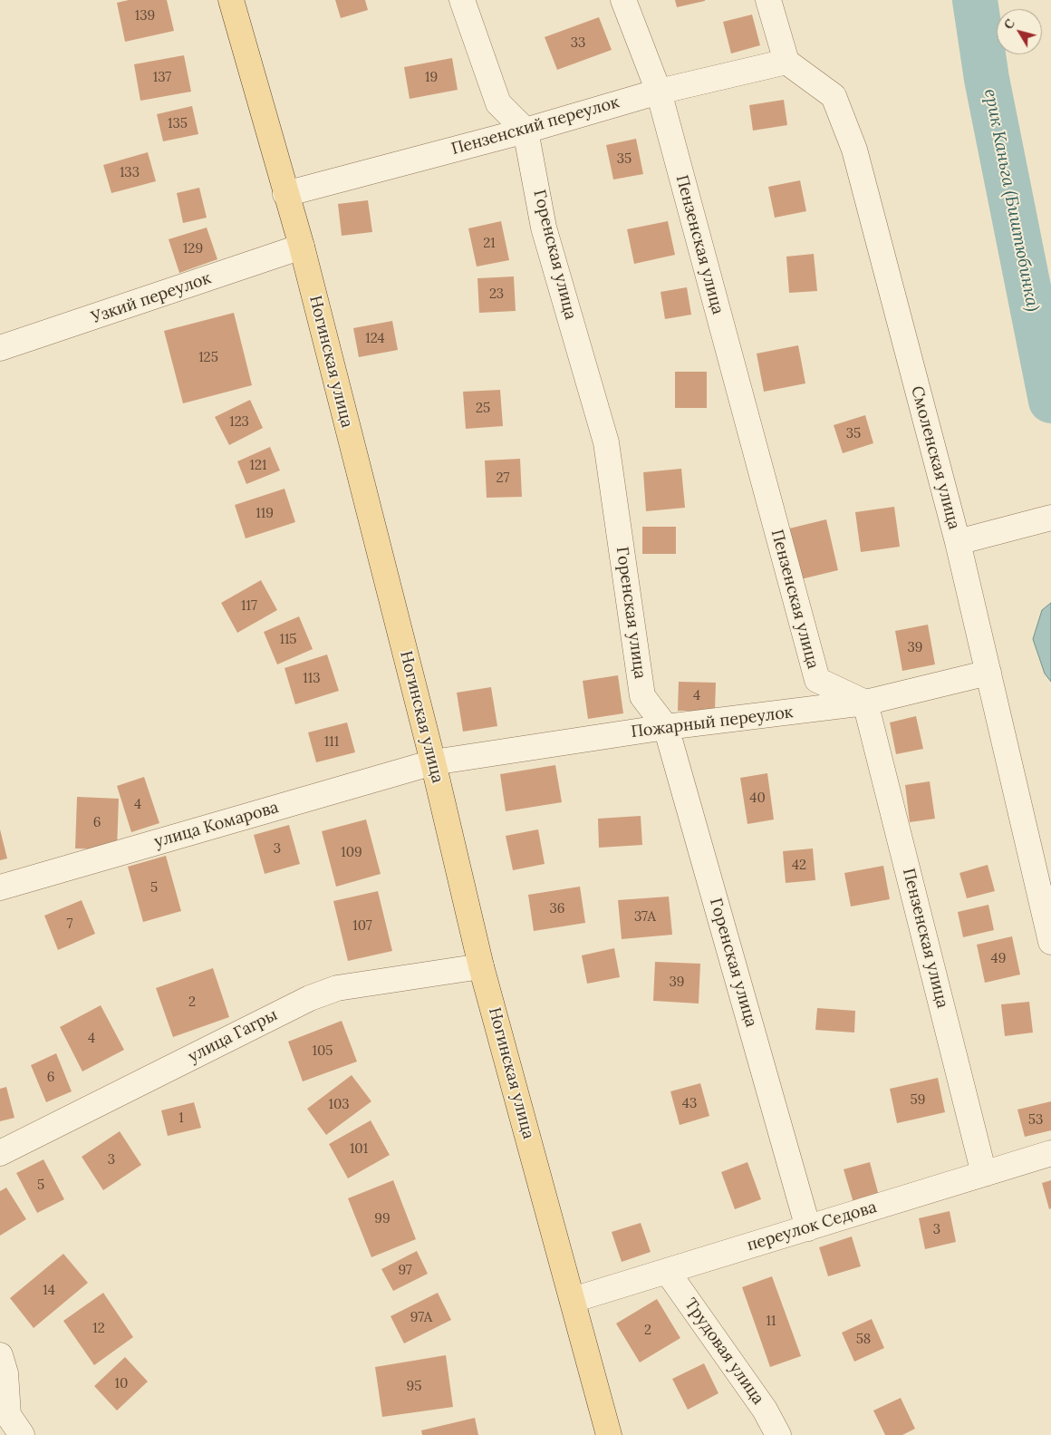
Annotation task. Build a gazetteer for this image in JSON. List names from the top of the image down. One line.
{"streets":{"main road":["Ногинская улица"],"street":["Пензенский переулок","Пензенская улица","Горенская улица","Узкий переулок","Смоленская улица","Пожарный переулок","улица Комарова","улица Гагры","переулок Седова","Трудовая улица"]},"crossings":[["Пензенский переулок","Пензенская улица"],["Пензенский переулок","Горенская улица"],["Пензенский переулок","Ногинская улица"],["Пензенский переулок","Смоленская улица"],["Пензенская улица","Пожарный переулок"],["Пензенская улица","переулок Седова"],["Горенская улица","Пожарный переулок"],["Горенская улица","переулок Седова"],["Узкий переулок","Ногинская улица"],["Ногинская улица","Пожарный переулок"],["Ногинская улица","улица Комарова"],["Ногинская улица","улица Гагры"],["Ногинская улица","переулок Седова"],["Смоленская улица","Пожарный переулок"],["Пожарный переулок","улица Комарова"],["переулок Седова","Трудовая улица"]],"water":["ерик Каньга (Биштюбинка)"],"house_numbers":["139","33","137","19","135","35","133","21","129","23","124","125","25","123","35","121","27","119","117","115","39","113","4","111","40","4","6","3","109","42","5","36","37А","7","107","49","39","2","4","105","6","59","43","103","1","53","101","3","5","99","3","97","14","97А","11","12","2","58","10","95"],"north":"top left"}
